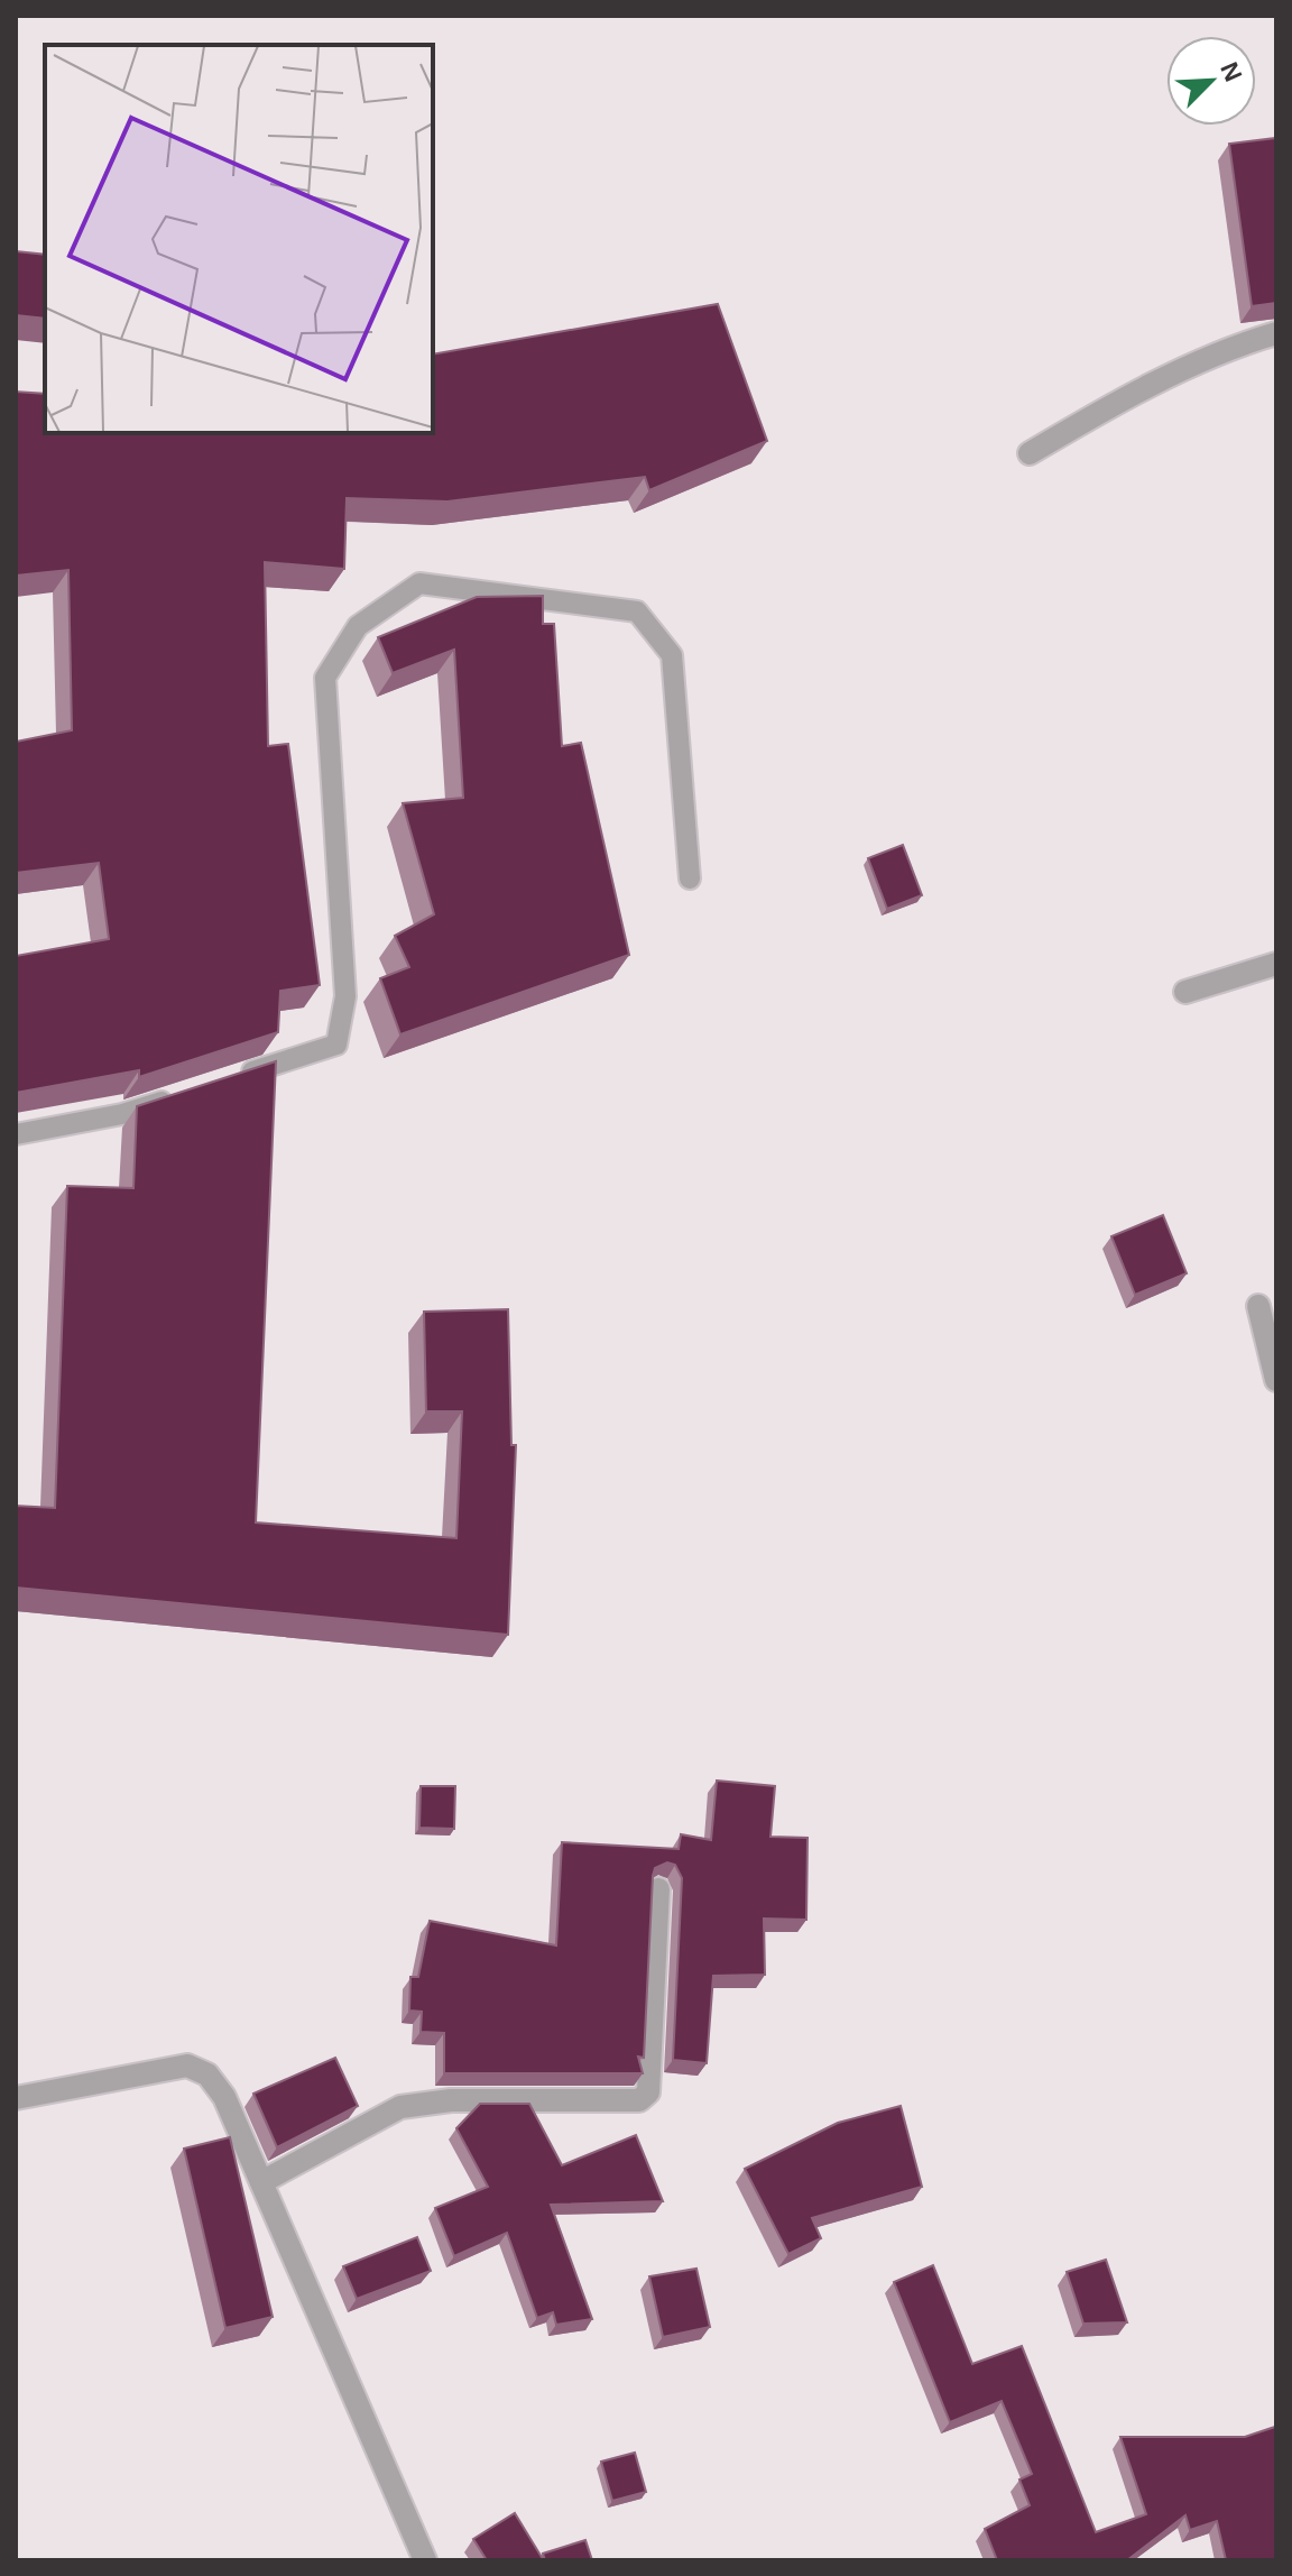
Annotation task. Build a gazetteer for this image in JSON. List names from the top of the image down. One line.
{"north":"top right"}
